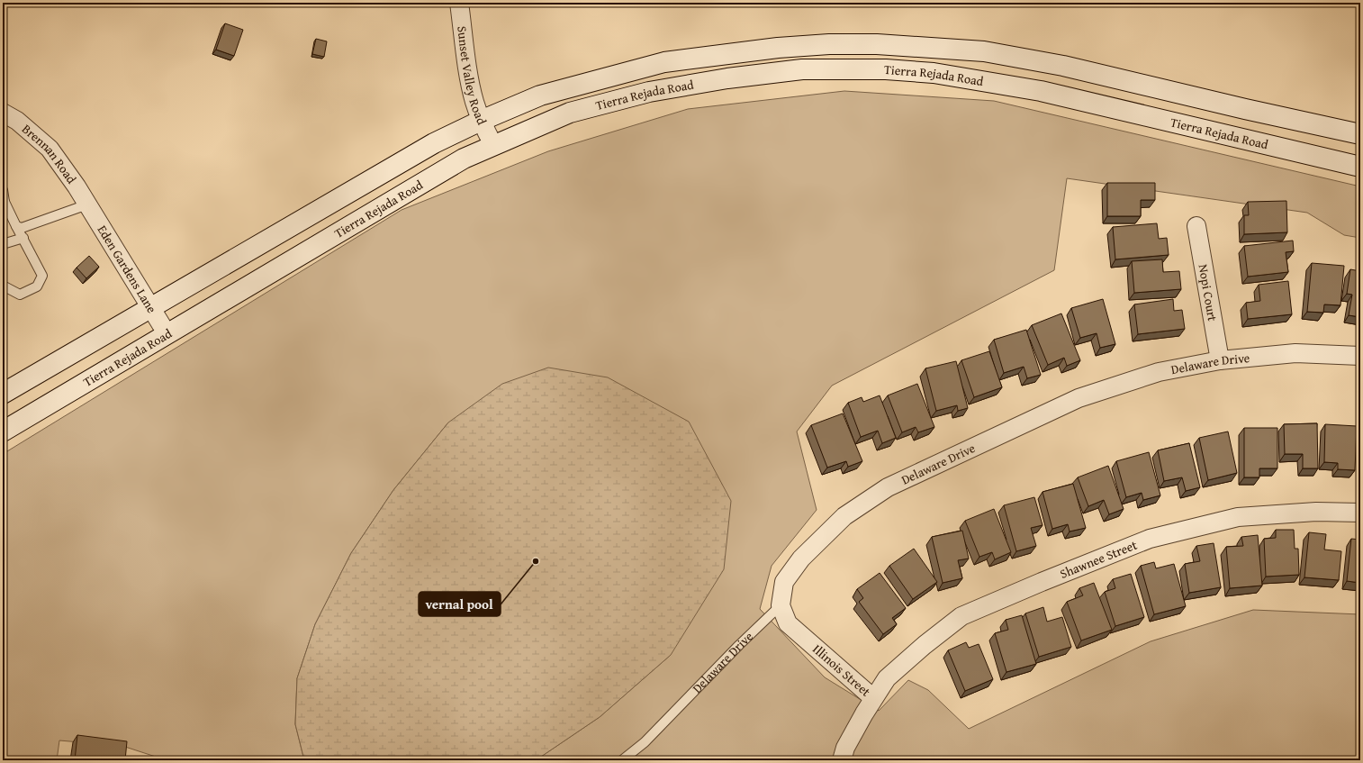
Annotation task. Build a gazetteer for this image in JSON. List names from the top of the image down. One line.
{"streets":{"main road":["Tierra Rejada Road"],"street":["Sunset Valley Road","Brennan Road","Eden Gardens Lane","Nopi Court","Delaware Drive","Shawnee Street","Illinois Street"]},"crossings":[["Sunset Valley Road","Tierra Rejada Road"],["Tierra Rejada Road","Eden Gardens Lane"],["Brennan Road","Eden Gardens Lane"],["Nopi Court","Delaware Drive"],["Delaware Drive","Illinois Street"],["Shawnee Street","Illinois Street"]],"places":["vernal pool"]}
